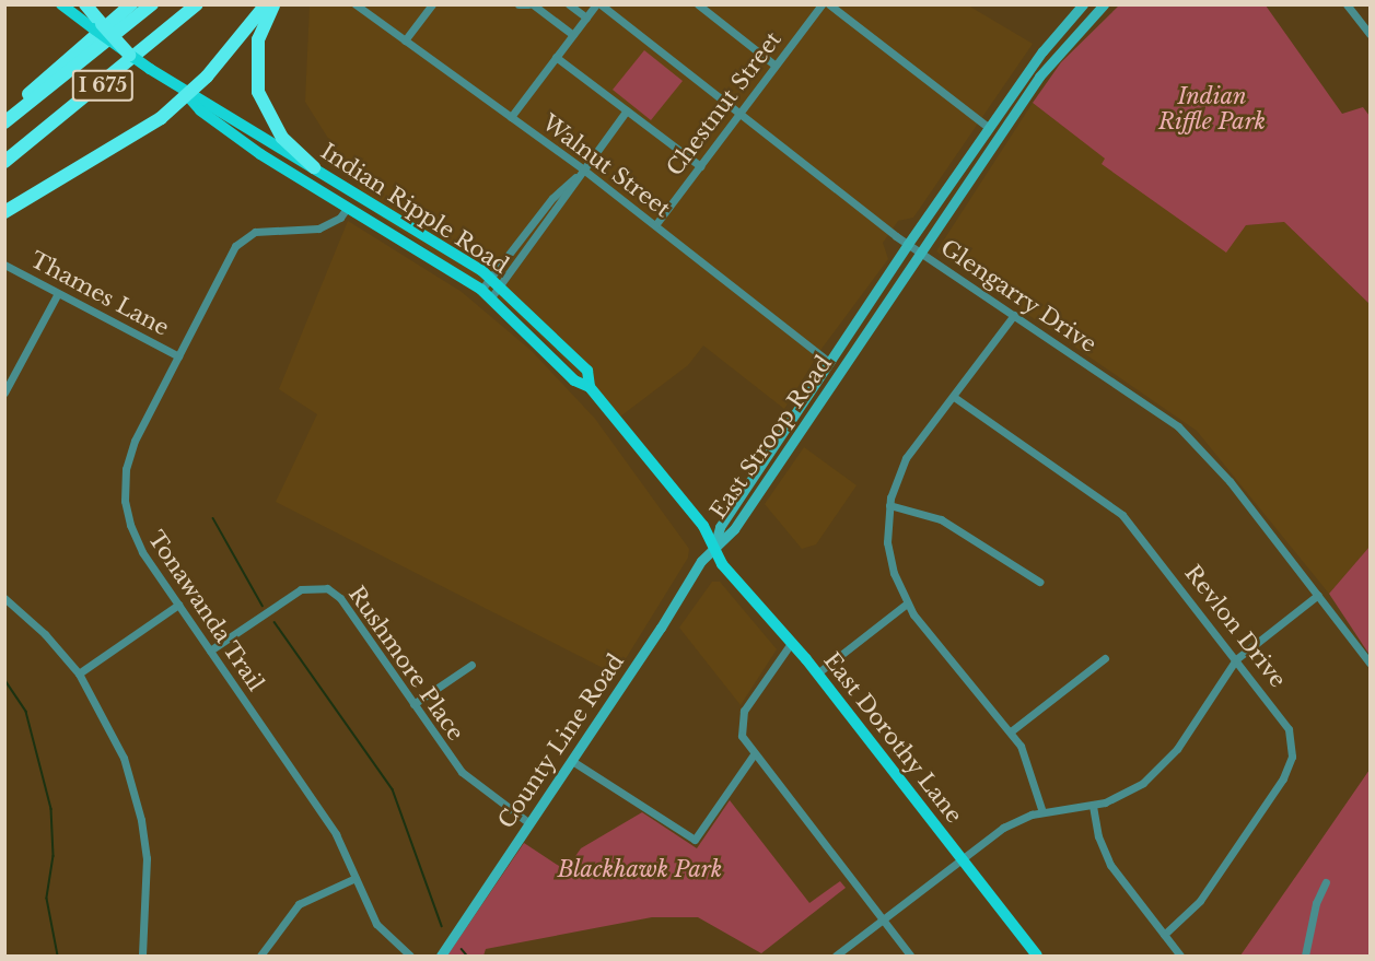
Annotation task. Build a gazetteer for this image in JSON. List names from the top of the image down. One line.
{"streets":{"highway":["I 675"],"main road":["Indian Ripple Road","East Stroop Road","East Dorothy Lane","County Line Road"],"street":["Chestnut Street","Walnut Street","Thames Lane","Glengarry Drive","Tonawanda Trail","Revlon Drive","Rushmore Place"]},"crossings":[["Chestnut Street","Walnut Street"],["Chestnut Street","Glengarry Drive"],["Walnut Street","East Stroop Road"],["Indian Ripple Road","East Stroop Road"],["Indian Ripple Road","Tonawanda Trail"],["Indian Ripple Road","East Dorothy Lane"],["Indian Ripple Road","County Line Road"],["Thames Lane","Tonawanda Trail"],["Glengarry Drive","East Stroop Road"],["East Stroop Road","East Dorothy Lane"],["East Stroop Road","County Line Road"],["Tonawanda Trail","Rushmore Place"],["Rushmore Place","County Line Road"],["East Dorothy Lane","County Line Road"]],"parks":["Indian Riffle Park","Blackhawk Park"]}
